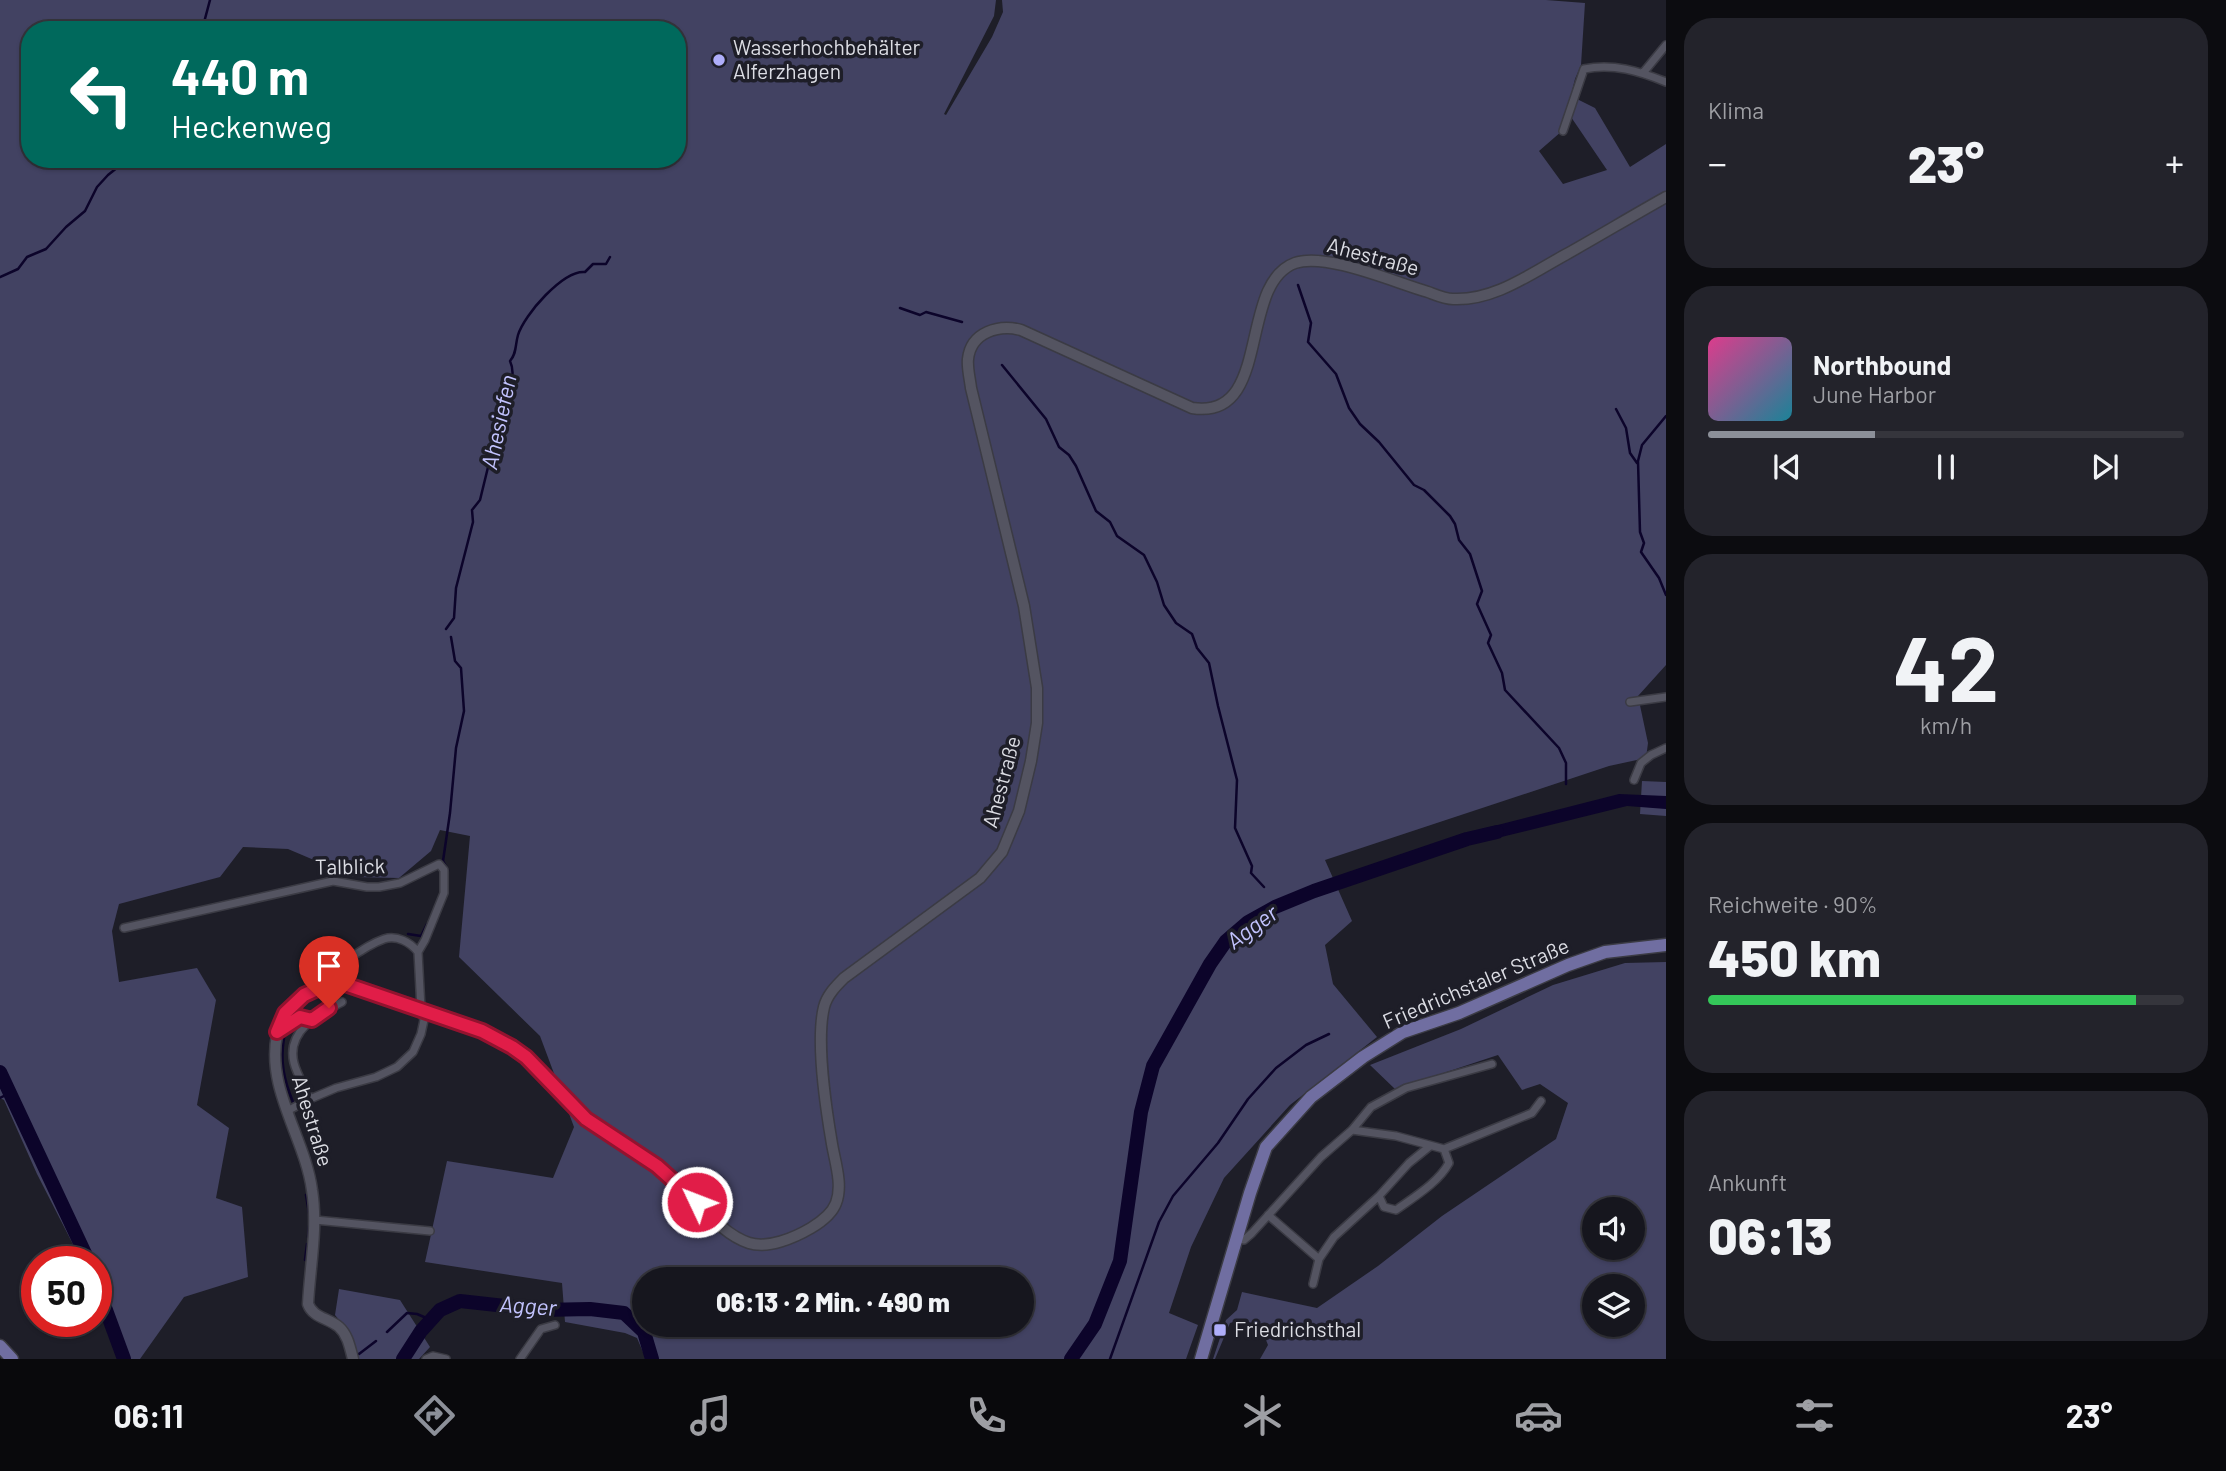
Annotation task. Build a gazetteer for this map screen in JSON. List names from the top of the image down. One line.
{"streets":{"main road":["Ahestraße","Friedrichstaler Straße"],"street":["Talblick"]},"crossings":[["Ahestraße","Talblick"]],"water":["Ahesiefen","Agger"],"places":{"other":["Wasserhochbehälter Alferzhagen"],"transit":["Friedrichsthal"]},"page":{"tile":["Klima",["42","km/h"],["Reichweite · 90%","450 km"],["Ankunft","06:13"]],"turn":["440 m","Heckenweg"],"heat":["−","23°","+"],"song":["Northbound","June Harbor"],"limit":"50","trip":"06:13 · 2 Min. · 490 m","tabs":["06:11","23°"]}}
